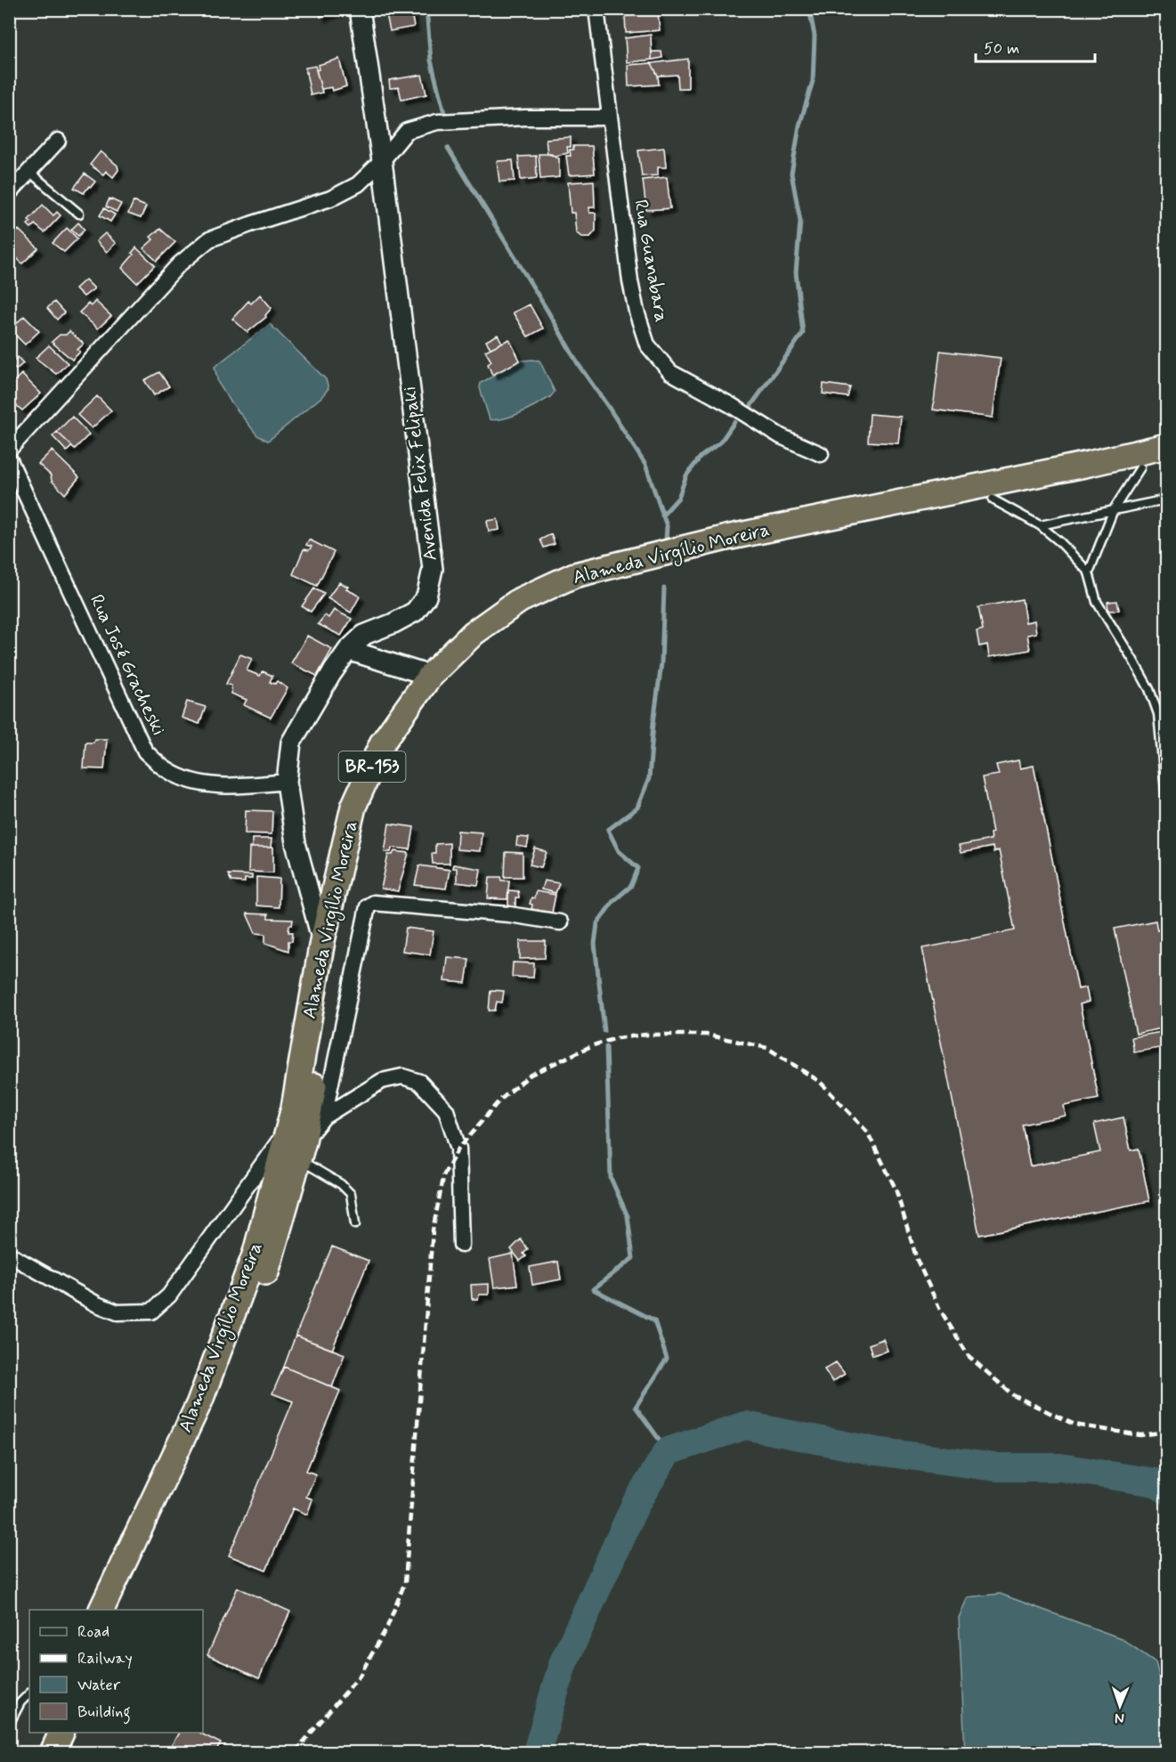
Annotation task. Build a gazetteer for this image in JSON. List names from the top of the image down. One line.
{"streets":{"highway":["Alameda Virgílio Moreira","BR-153"],"street":["Rua Guanabara","Avenida Felix Felipaki","Rua José Gracheski"]},"crossings":[["Avenida Felix Felipaki","Alameda Virgílio Moreira"],["Avenida Felix Felipaki","Rua José Gracheski"]],"legend":["Road","Railway","Water","Building"],"scale_bar":"50 m","north":"bottom"}
